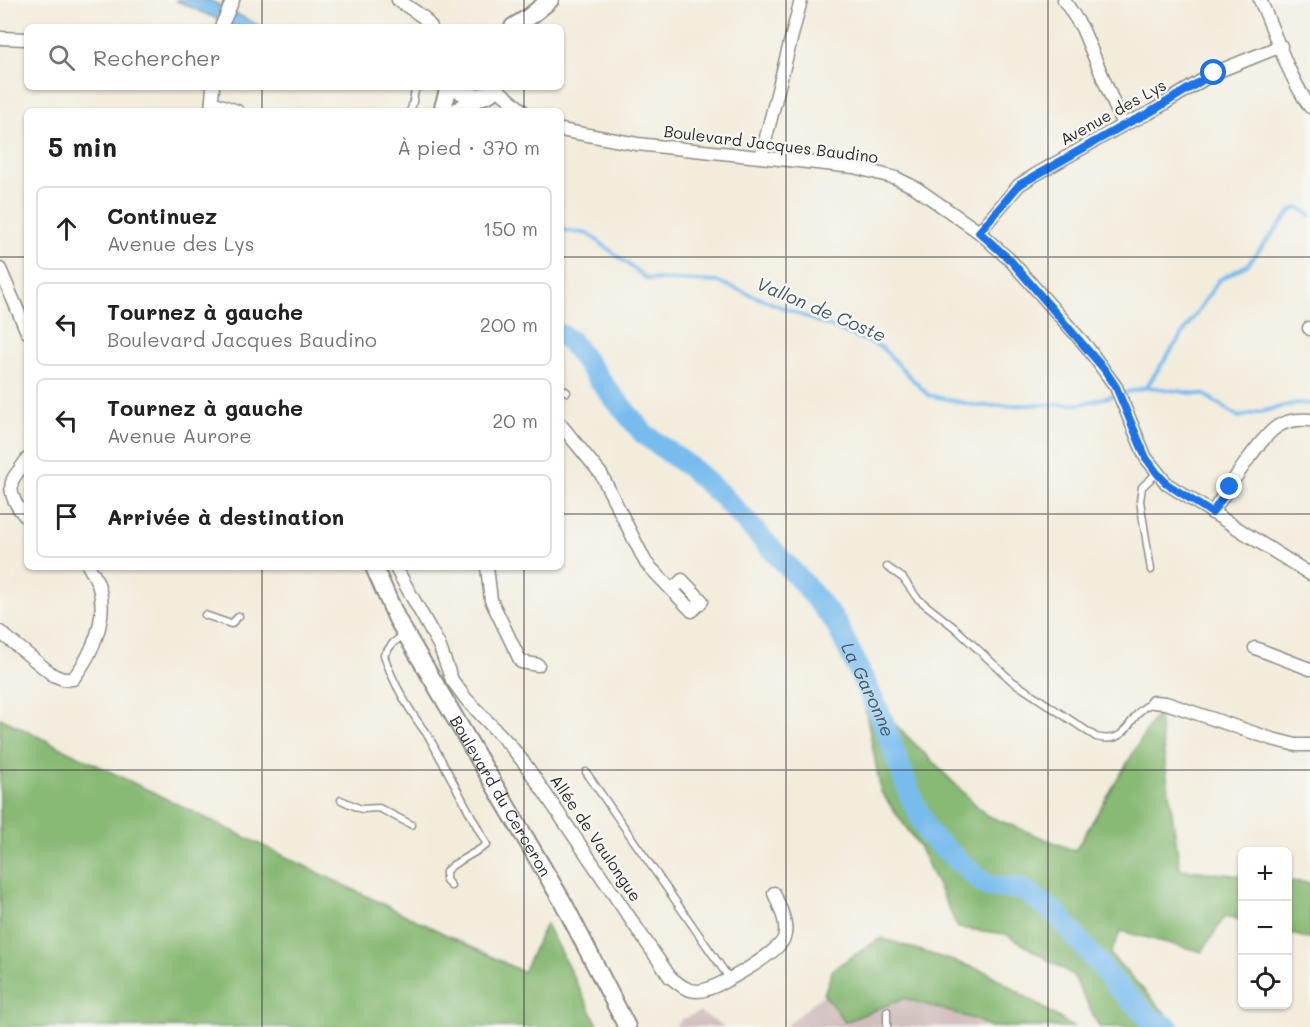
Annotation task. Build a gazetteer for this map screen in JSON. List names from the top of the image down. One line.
{"streets":{"main road":["Boulevard du Cerceron"],"street":["Avenue des Lys","Boulevard Jacques Baudino","Allée de Vaulongue"]},"crossings":[["Avenue des Lys","Boulevard Jacques Baudino"]],"water":["Vallon de Coste","La Garonne"],"page":{"search":"Rechercher","heading":["5 min","À pied · 370 m"],"list":[["Continuez","Avenue des Lys","150 m"],["Tournez à gauche","Boulevard Jacques Baudino","200 m"],["Tournez à gauche","Avenue Aurore","20 m"],"Arrivée à destination"],"map_buttons":["+","−"]}}
